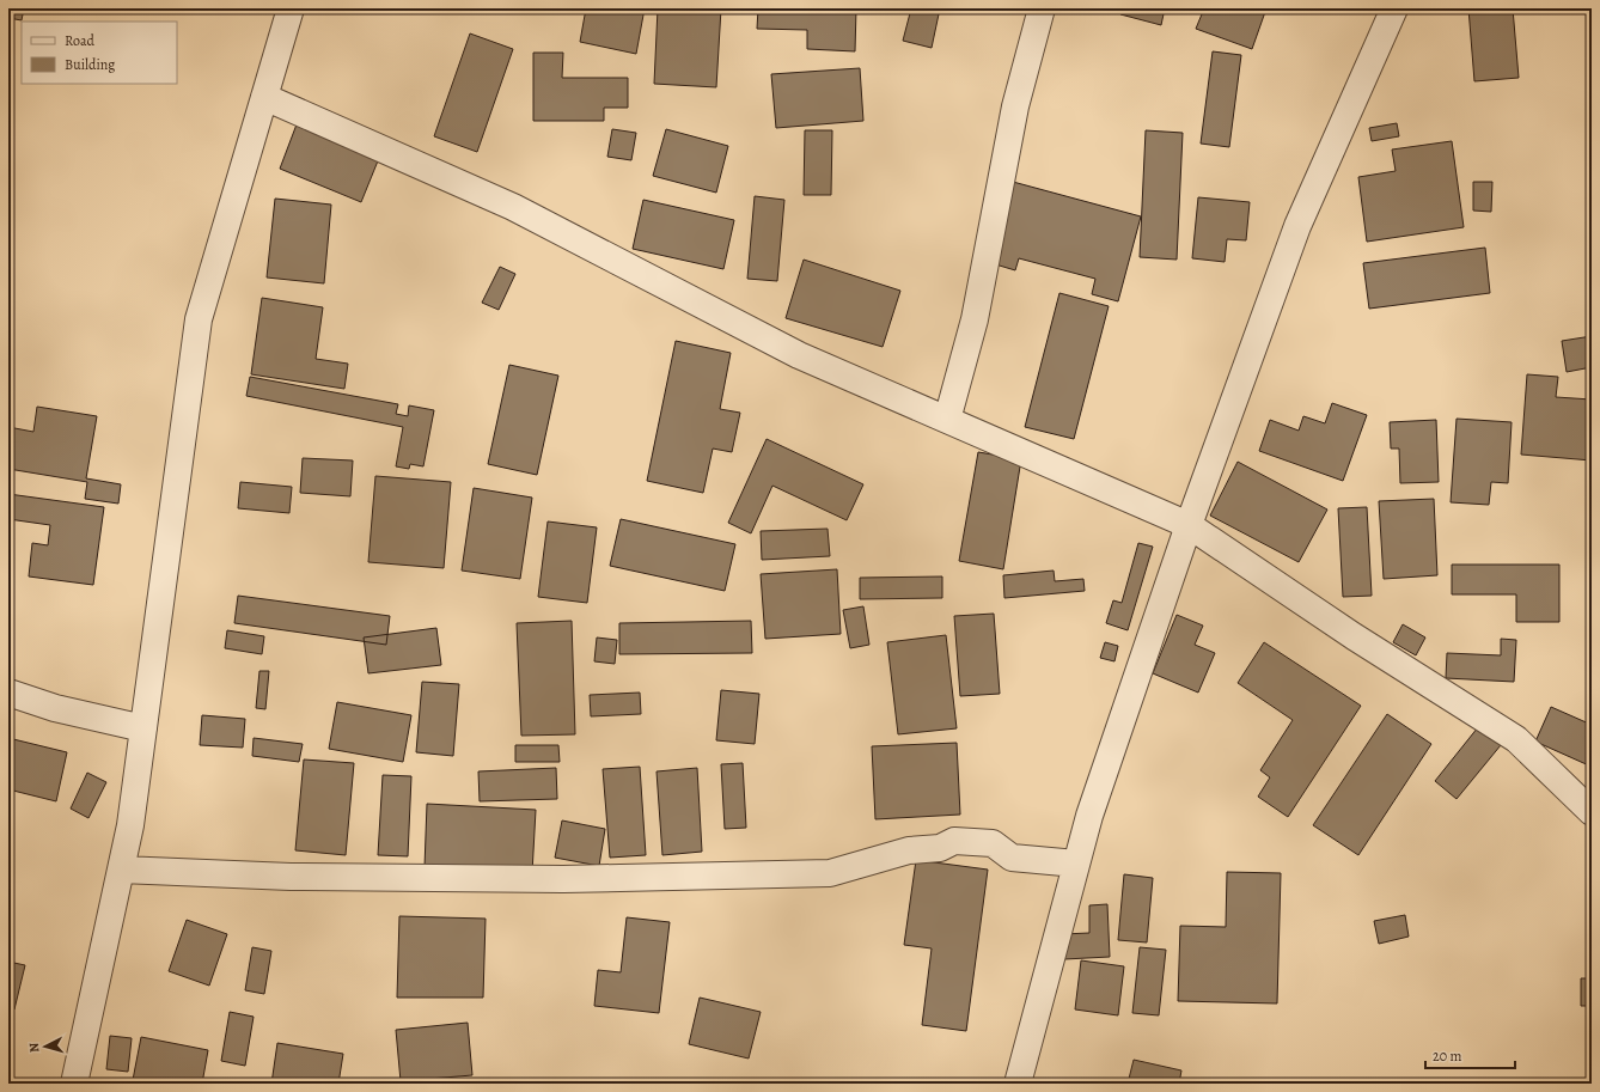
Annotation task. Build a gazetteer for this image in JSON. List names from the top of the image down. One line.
{"legend":["Road","Building"],"scale_bar":"20 m","north":"left"}
